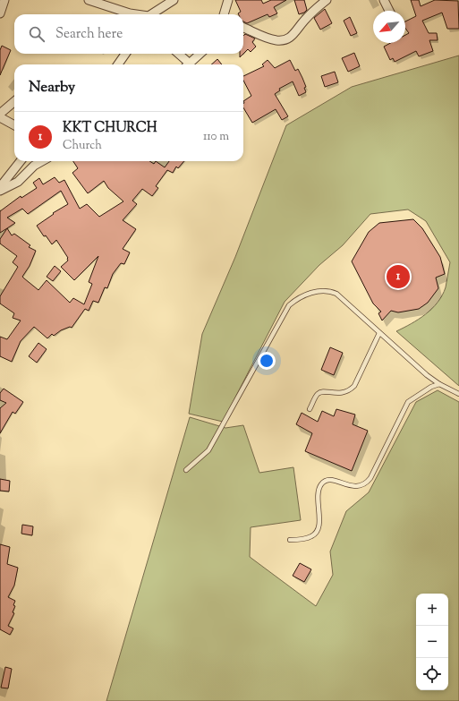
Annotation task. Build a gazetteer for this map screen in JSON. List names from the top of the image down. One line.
{"north":"bottom left","page":{"search":"Search here","heading":"Nearby","list":[{"mark":"1","name":"KKT CHURCH","note":"Church","value":"110 m"}],"pins":"1","map_buttons":["+","−"]}}
